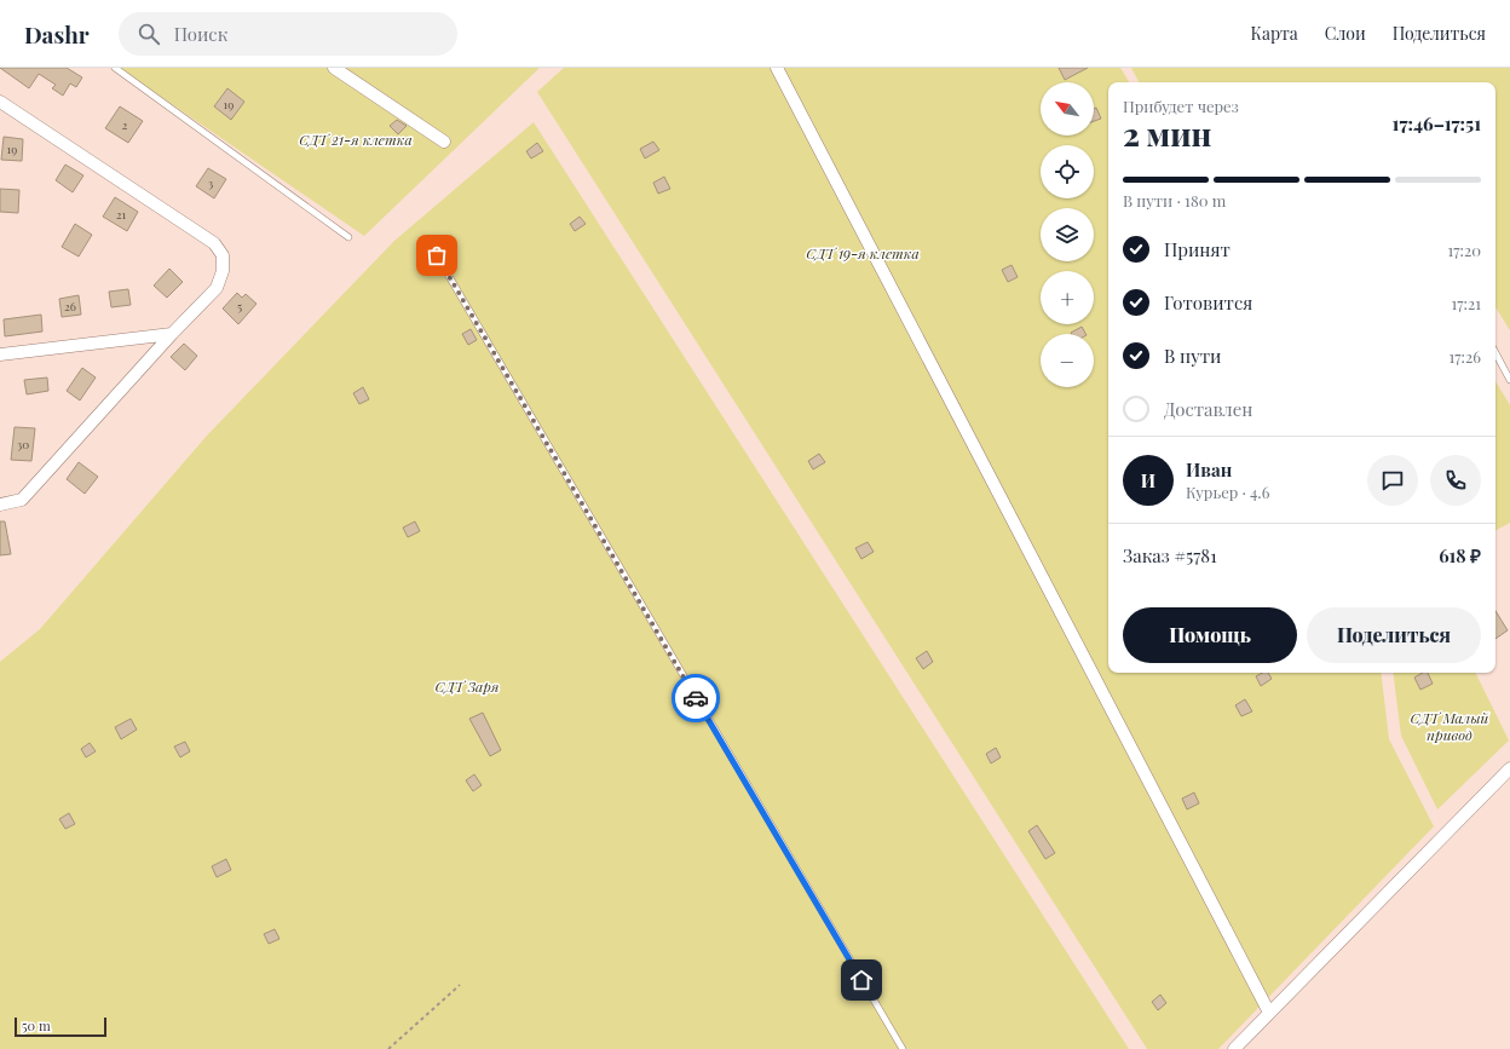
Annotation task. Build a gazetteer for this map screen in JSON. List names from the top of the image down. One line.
{"parks":["СДТ 21-я клетка","СДТ 19-я клетка","СДТ Заря","СДТ Малый привод"],"house_numbers":["19","2","19","3","21","26","5","30"],"scale_bar":"50 m","north":"top left","page":{"header":"Dashr","search":"Поиск","nav":["Карта","Слои","Поделиться"],"map_buttons":["+","−"],"heading":["2 мин","Прибудет через","17:46–17:51"],"panel":["Иван","Курьер · 4.6","Заказ #5781","618 ₽"],"bar":"В пути · 180 m","list":[["Принят","17:20"],["Готовится","17:21"],["В пути","17:26"],"Доставлен"],"round":"И","buttons":["Помощь","Поделиться"],"scale":"50 m"}}
